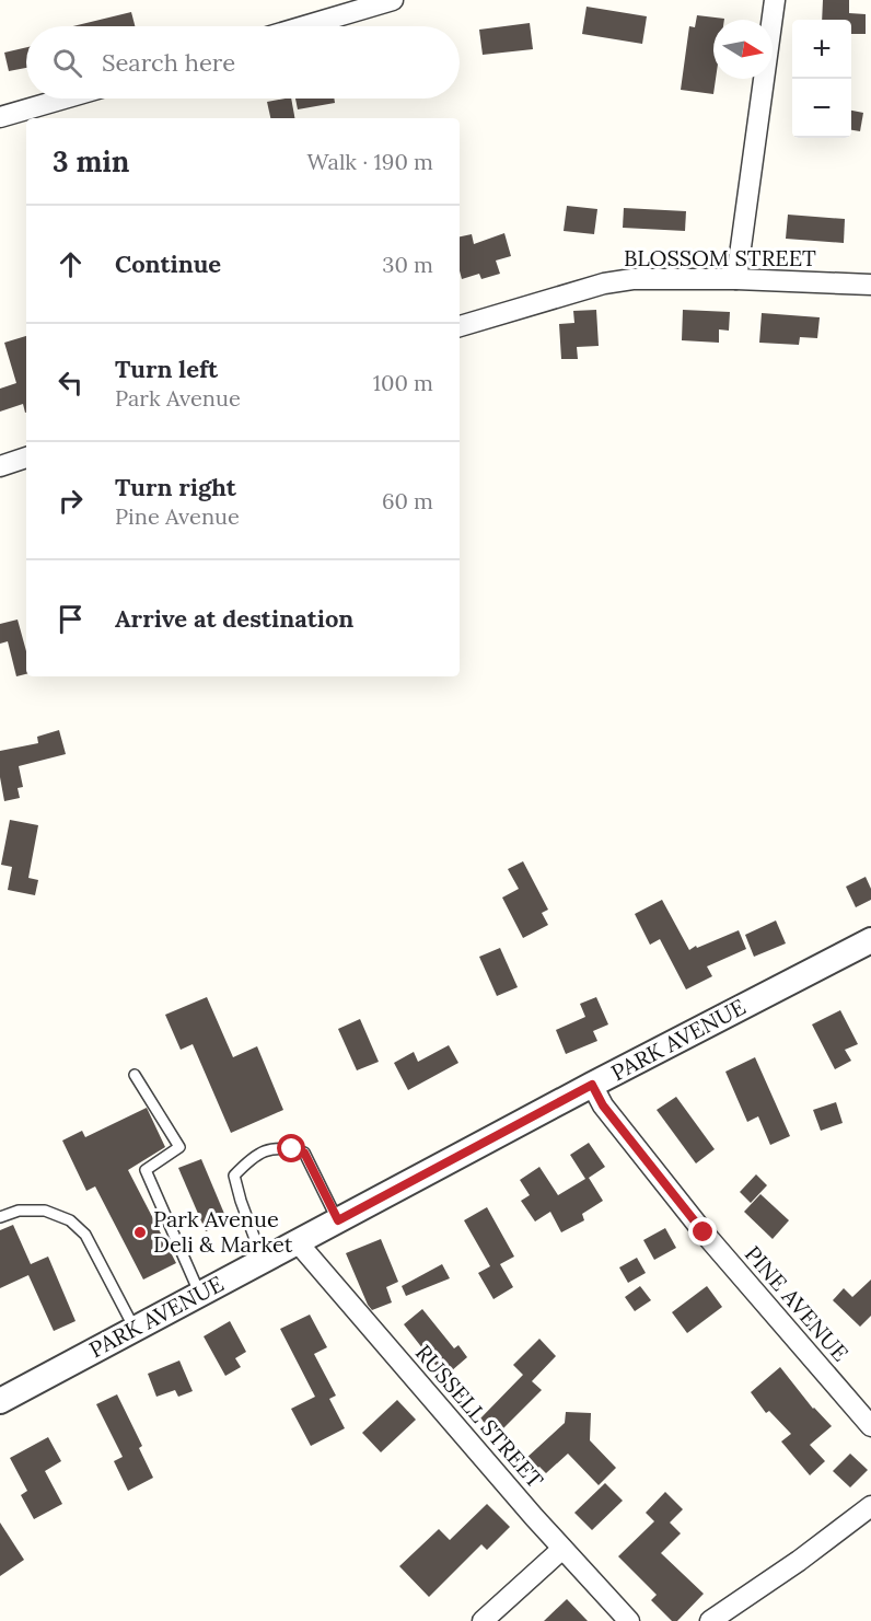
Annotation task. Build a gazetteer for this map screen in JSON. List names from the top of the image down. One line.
{"streets":{"street":["BLOSSOM STREET","PARK AVENUE","PINE AVENUE","RUSSELL STREET"]},"crossings":[["PARK AVENUE","PINE AVENUE"],["PARK AVENUE","RUSSELL STREET"]],"places":["Park Avenue Deli & Market"],"north":"right","page":{"map_buttons":["+","−"],"search":"Search here","heading":["3 min","Walk · 190 m"],"list":[["Continue","30 m"],["Turn left","Park Avenue","100 m"],["Turn right","Pine Avenue","60 m"],"Arrive at destination"]}}
